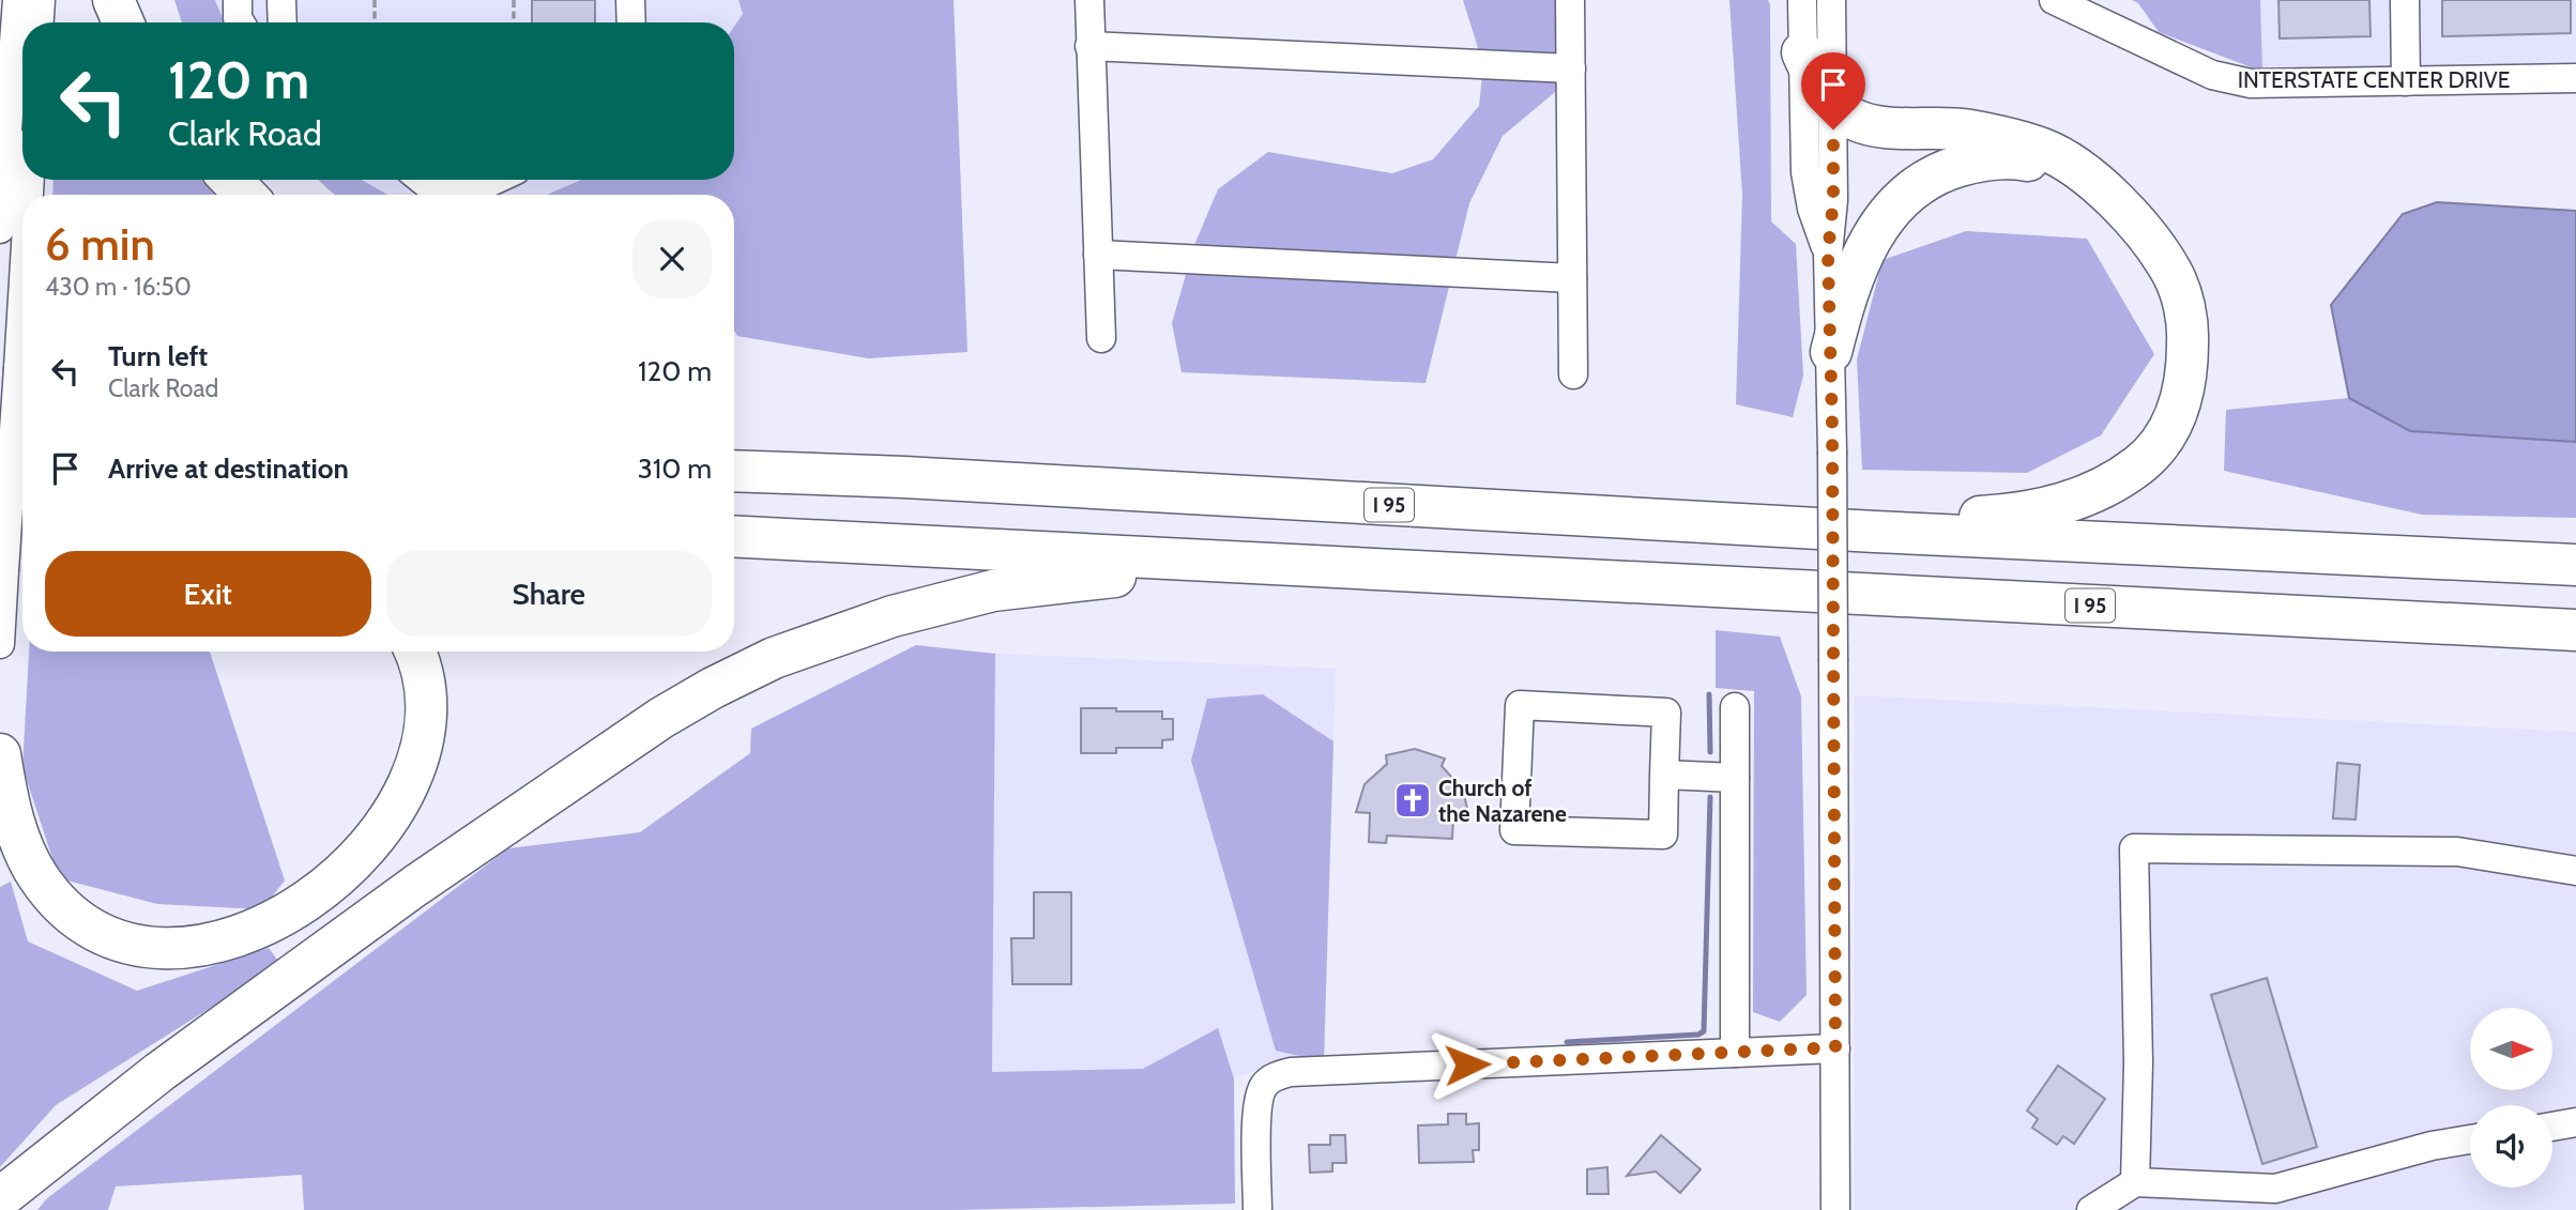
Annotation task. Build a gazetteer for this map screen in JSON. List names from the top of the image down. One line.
{"streets":{"highway":["I 95"],"street":["INTERSTATE CENTER DRIVE"]},"places":{"church":["Church of the Nazarene"]},"north":"right","page":{"turn":["120 m","Clark Road"],"heading":["6 min","430 m · 16:50"],"list":[{"name":"Turn left","note":"Clark Road","value":"120 m"},{"name":"Arrive at destination","value":"310 m"}],"buttons":["Exit","Share"]}}
